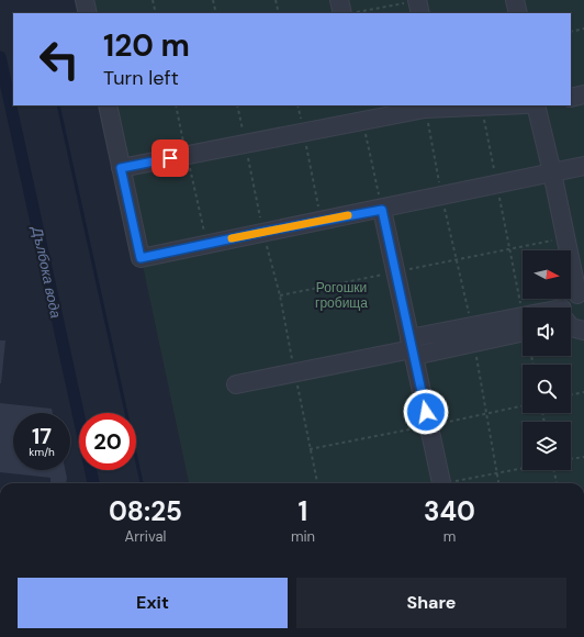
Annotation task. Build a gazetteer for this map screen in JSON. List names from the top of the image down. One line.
{"water":["Дълбока вода"],"parks":["Рогошки гробища"],"north":"right","page":{"turn":["120 m","Turn left"],"speed":"17 km/h","limit":"20","eta":["08:25","Arrival","1","min","340","m"],"buttons":["Exit","Share"]}}
